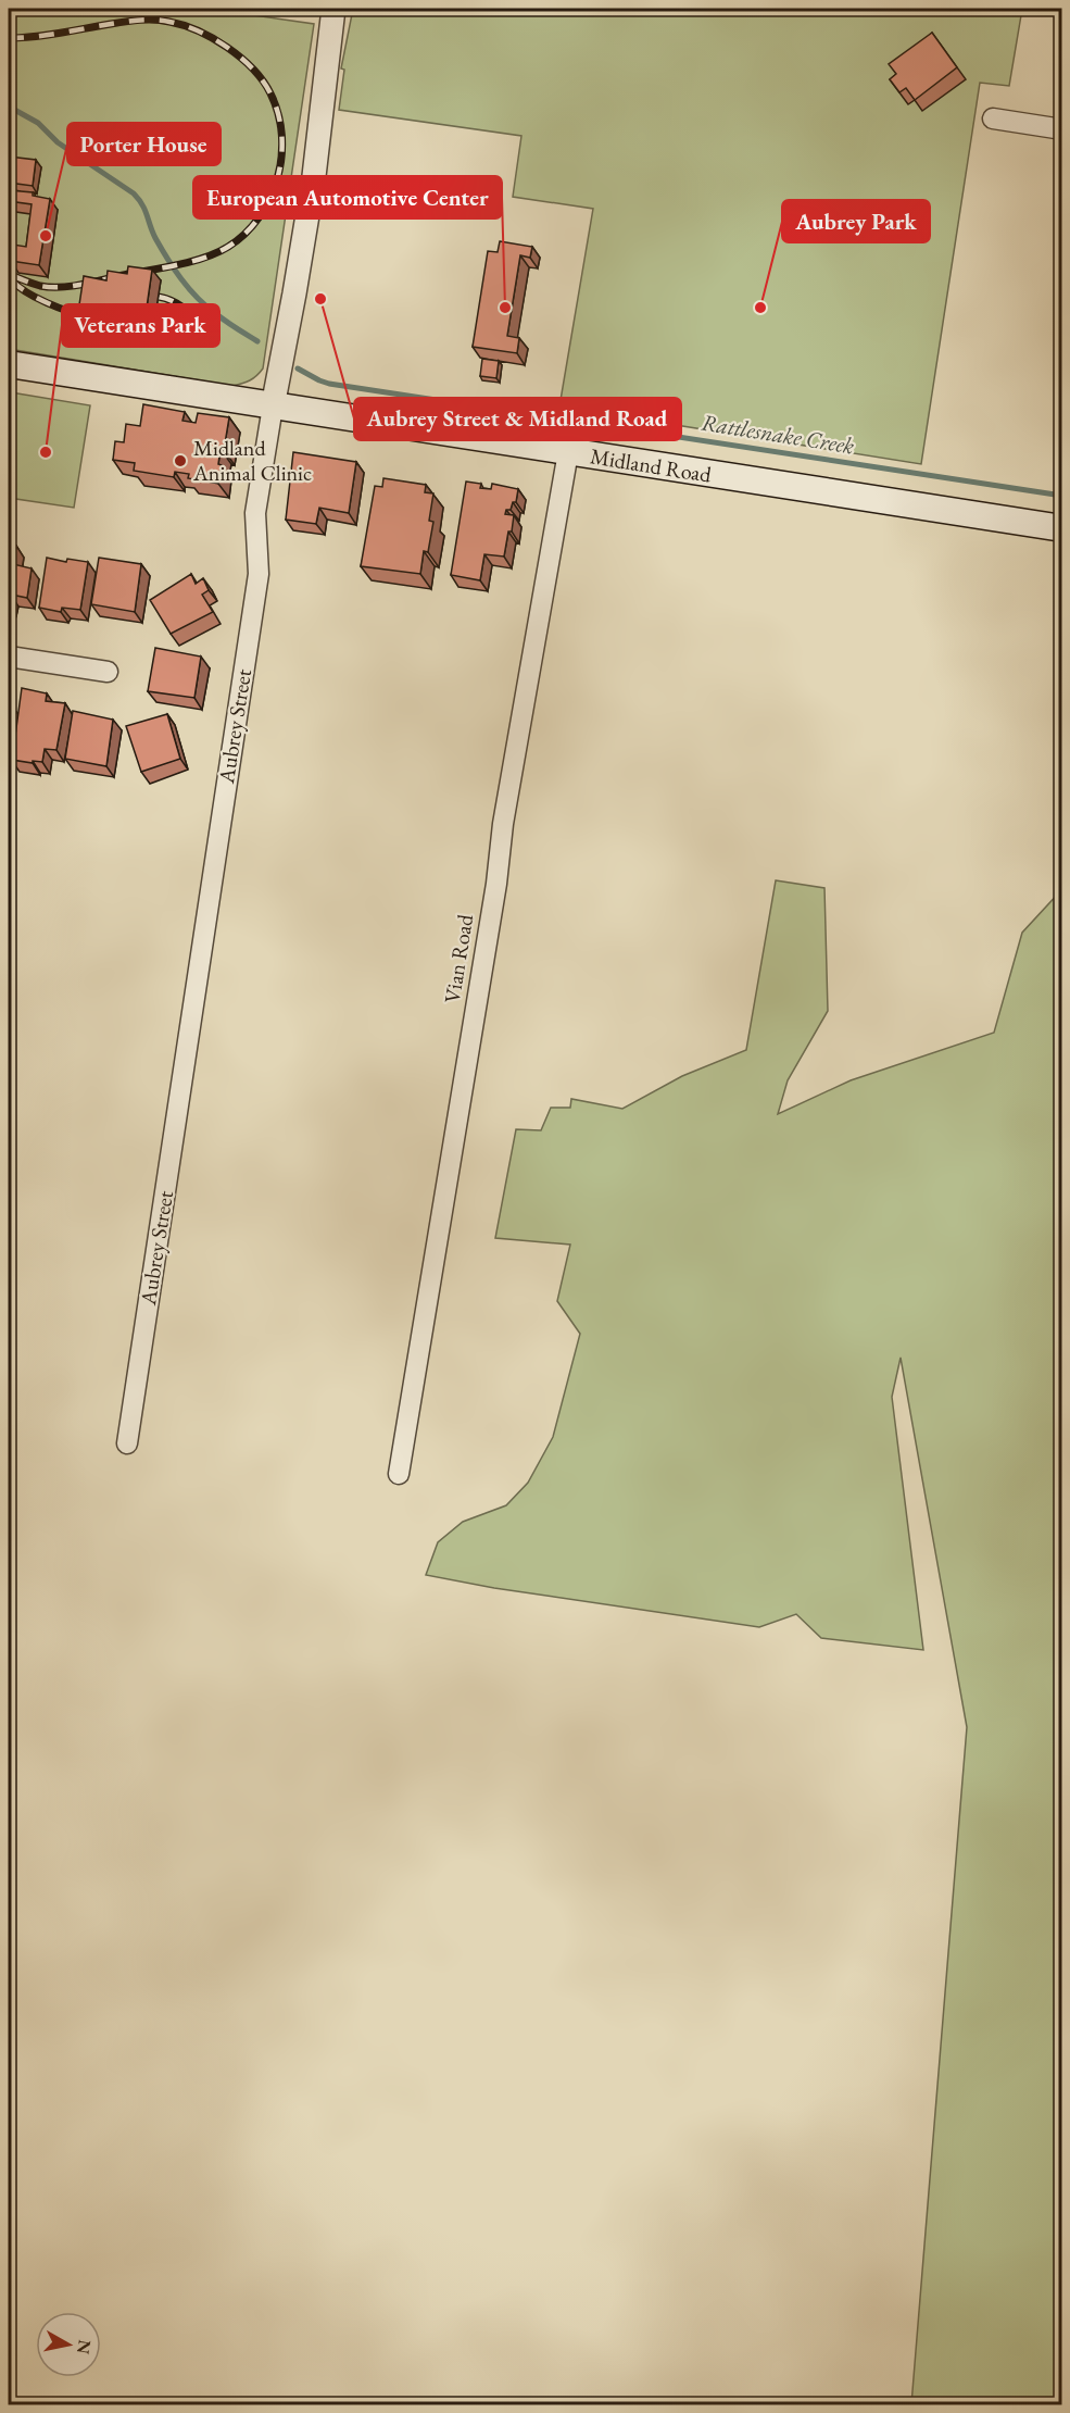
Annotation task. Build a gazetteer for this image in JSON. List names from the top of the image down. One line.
{"streets":{"main road":["Midland Road"],"street":["Aubrey Street","Vian Road"]},"crossings":[["Midland Road","Aubrey Street"],["Midland Road","Vian Road"]],"water":["Rattlesnake Creek"],"places":["Porter House","Aubrey Street & Midland Road","European Automotive Center","Aubrey Park","Veterans Park","Midland Animal Clinic"],"north":"right"}
